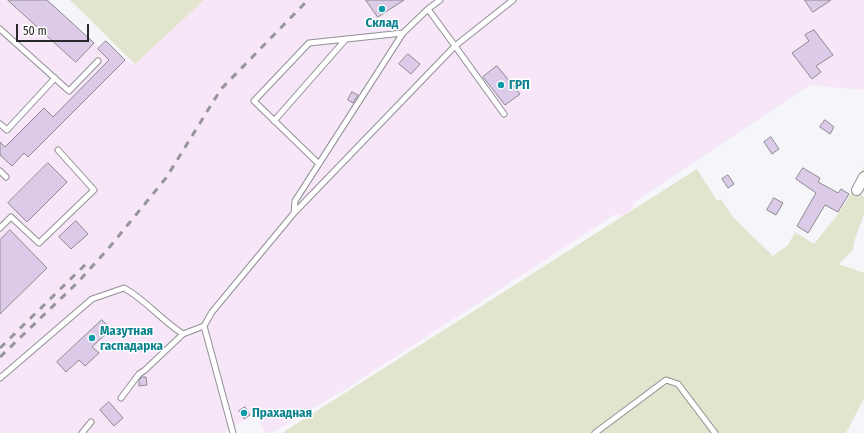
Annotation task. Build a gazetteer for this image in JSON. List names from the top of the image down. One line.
{"places":["Склад","ГРП","Мазутная гаспадарка","Прахадная"],"scale_bar":"50 m"}
